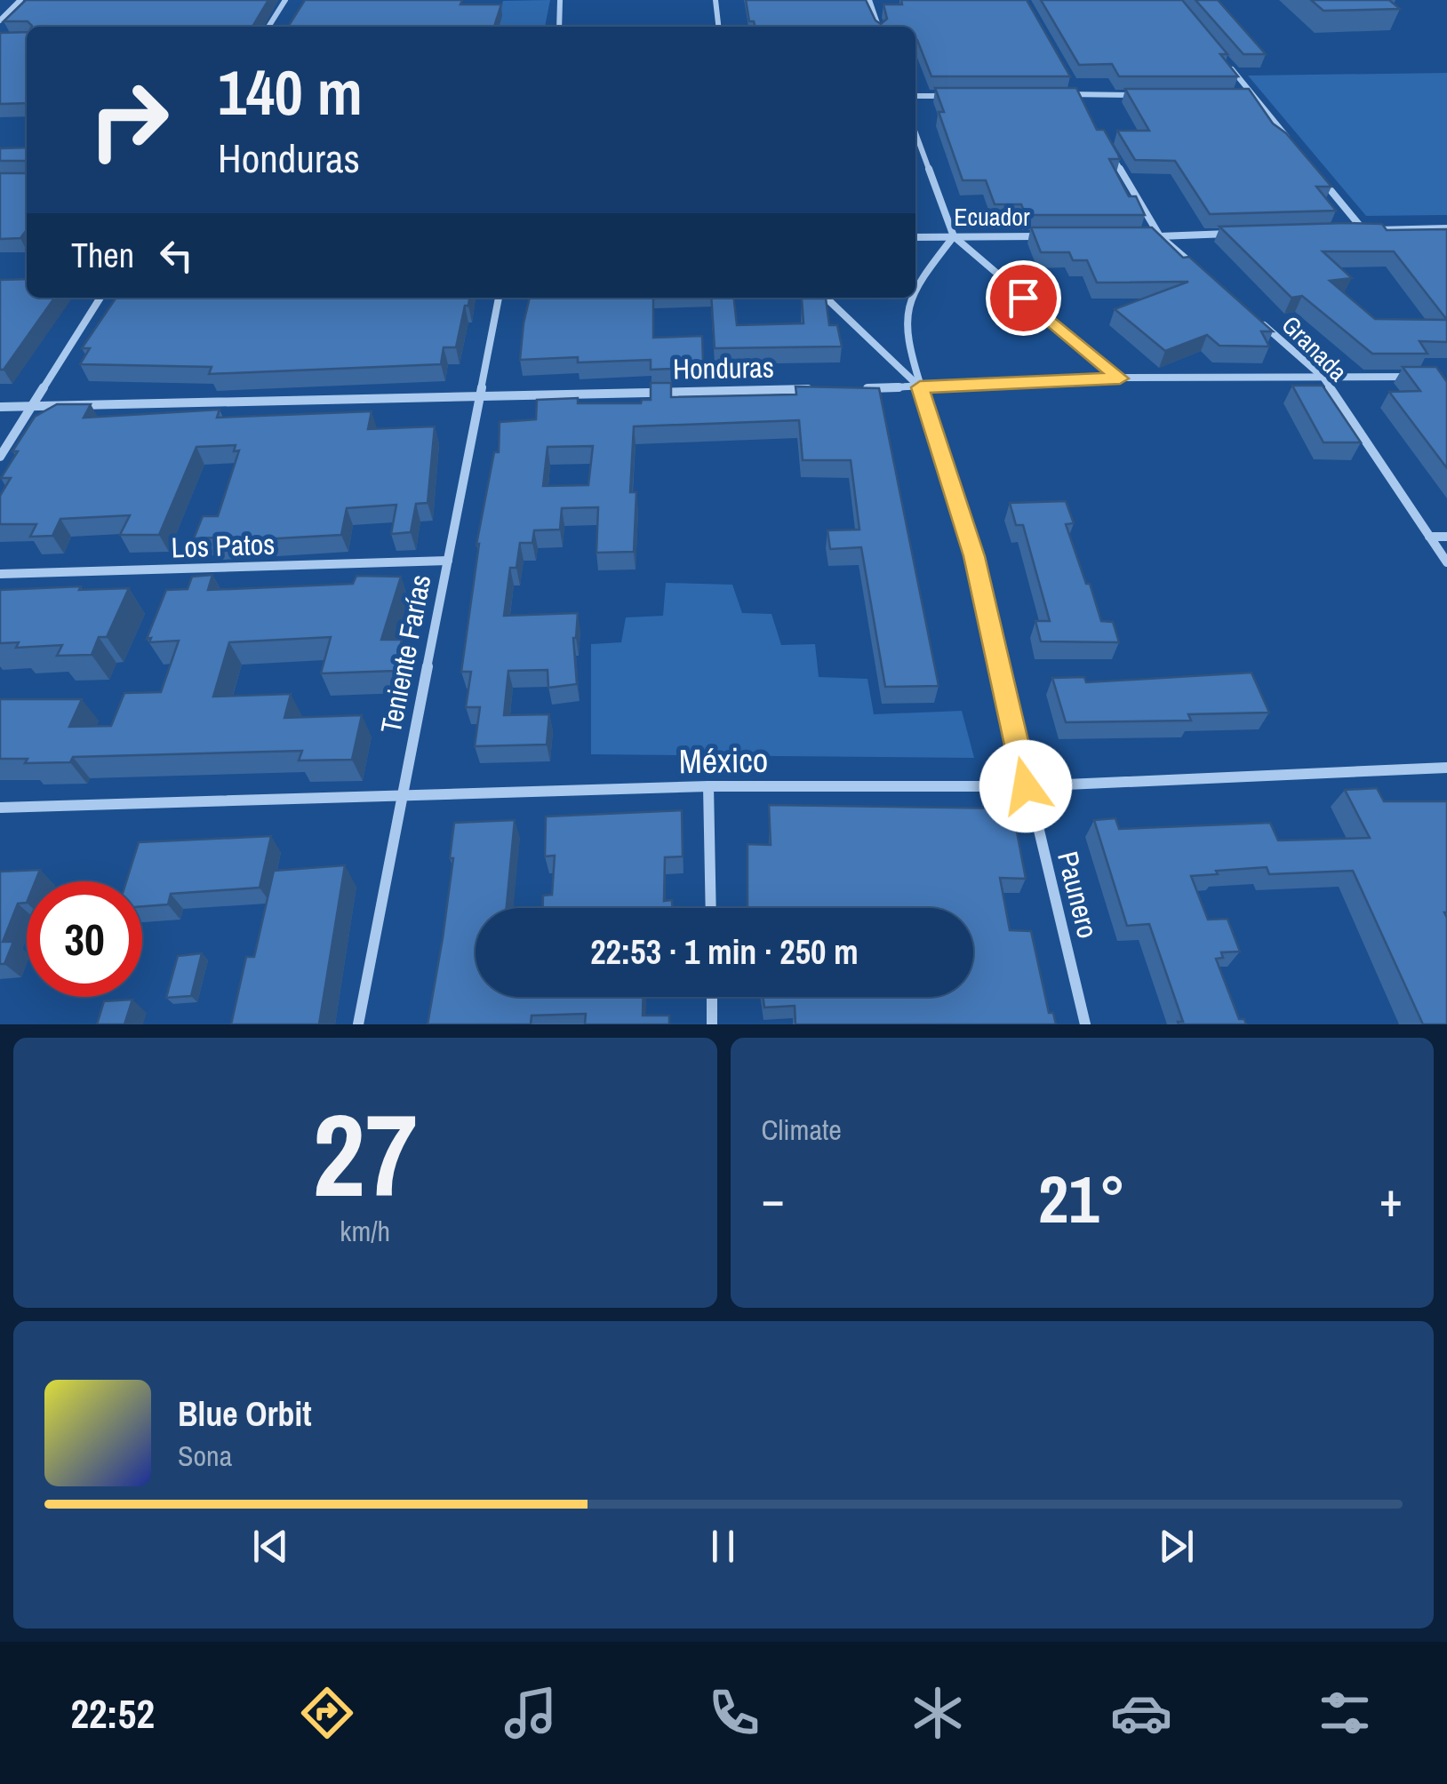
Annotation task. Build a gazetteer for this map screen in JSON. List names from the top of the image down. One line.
{"streets":{"street":["Ecuador","Granada","Honduras","Los Patos","Teniente Farías","México","Paunero"]},"crossings":[["Ecuador","Paunero"],["Honduras","Teniente Farías"],["Los Patos","Teniente Farías"],["Teniente Farías","México"],["México","Paunero"]],"page":{"turn":["140 m","Honduras"],"then":"Then","limit":"30","trip":"22:53 · 1 min · 250 m","tile":[["27","km/h"],"Climate"],"heat":["−","21°","+"],"song":["Blue Orbit","Sona"],"tabs":"22:52"}}
